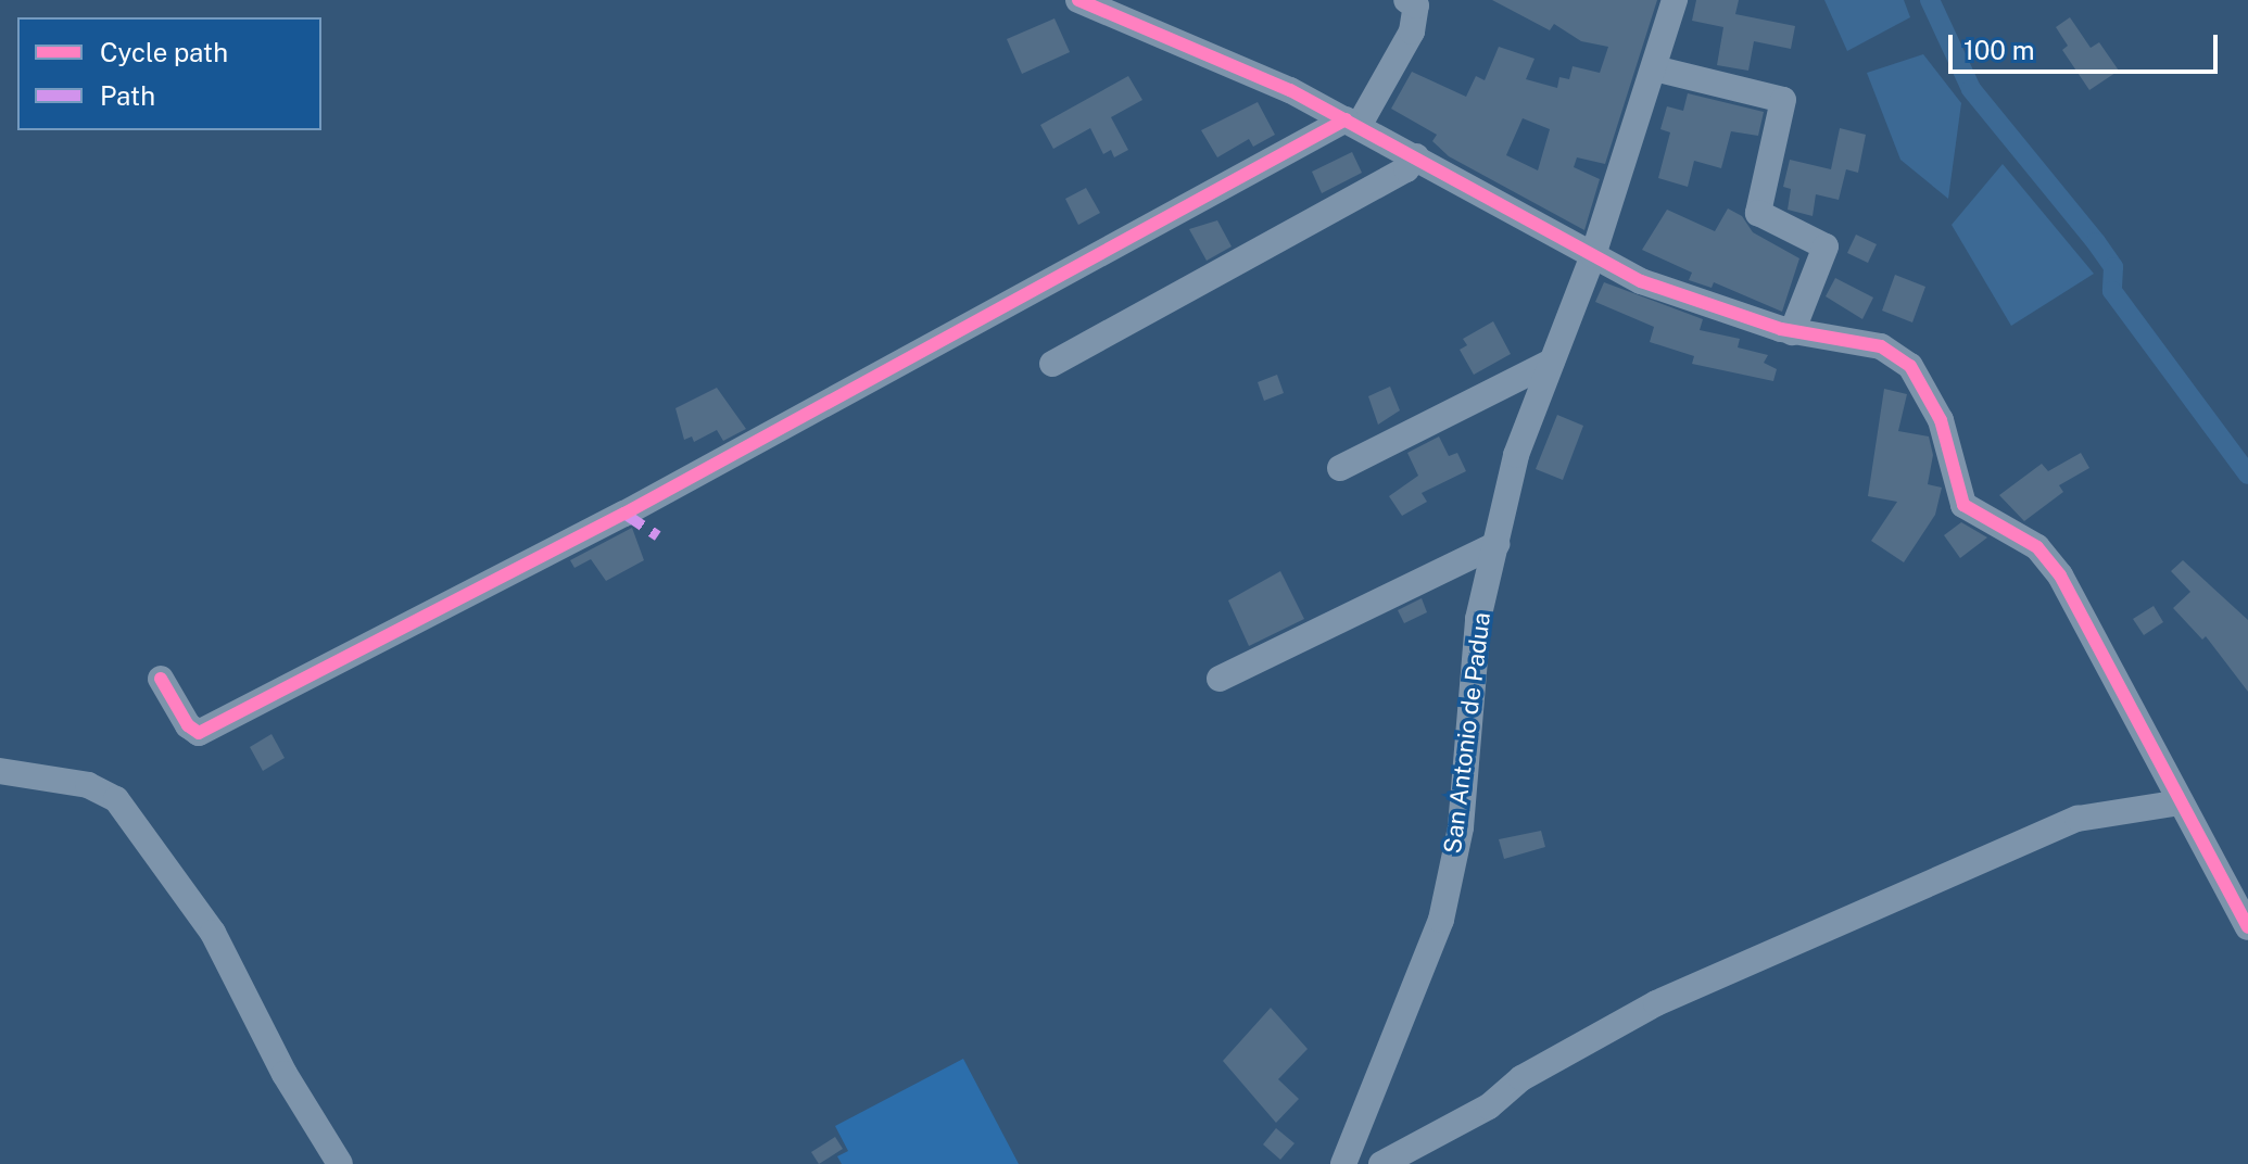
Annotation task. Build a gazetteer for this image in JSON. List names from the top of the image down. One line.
{"streets":{"street":["San Antonio de Padua"]},"legend":["Cycle path","Path"],"scale_bar":"100 m"}
